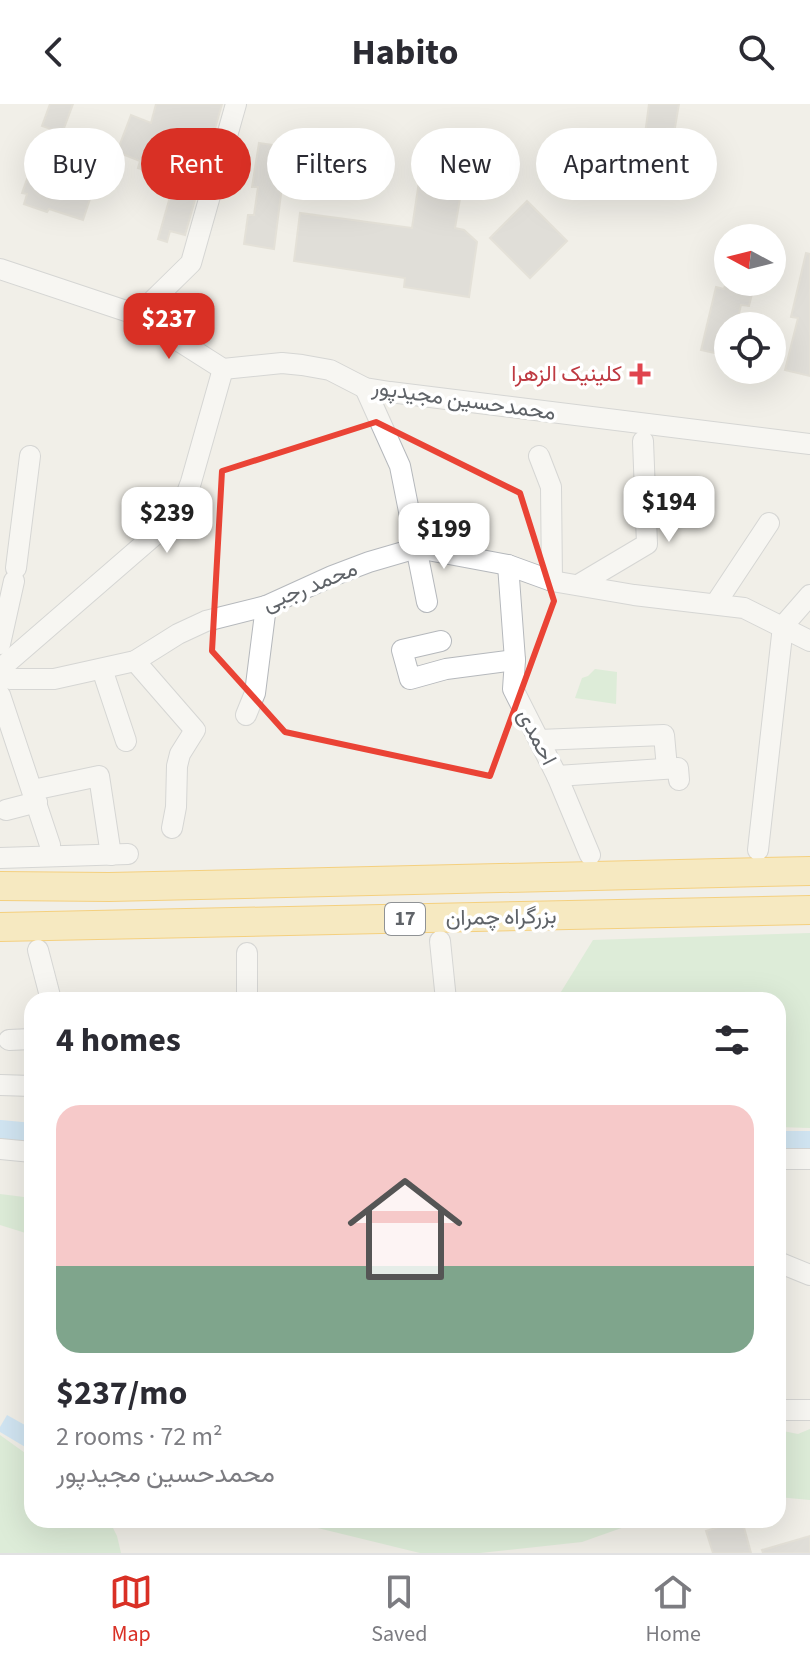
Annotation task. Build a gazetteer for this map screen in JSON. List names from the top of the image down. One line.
{"streets":{"highway":["بزرگراه چمران","17"],"street":["محمدحسین مجیدپور","محمد رجبی","احمدی"]},"crossings":[["محمد رجبی","احمدی"]],"places":{"health":["کلینیک الزهرا"]},"north":"left","page":{"header":"Habito","chip":["Buy","Rent","Filters","New","Apartment"],"price":["$237","$194","$239","$199"],"heading":"4 homes","list":[{"name":"$237/mo","note":"2 rooms · 72 m² · محمدحسین مجیدپور"}],"tabs":["Map","Saved","Home"]}}
